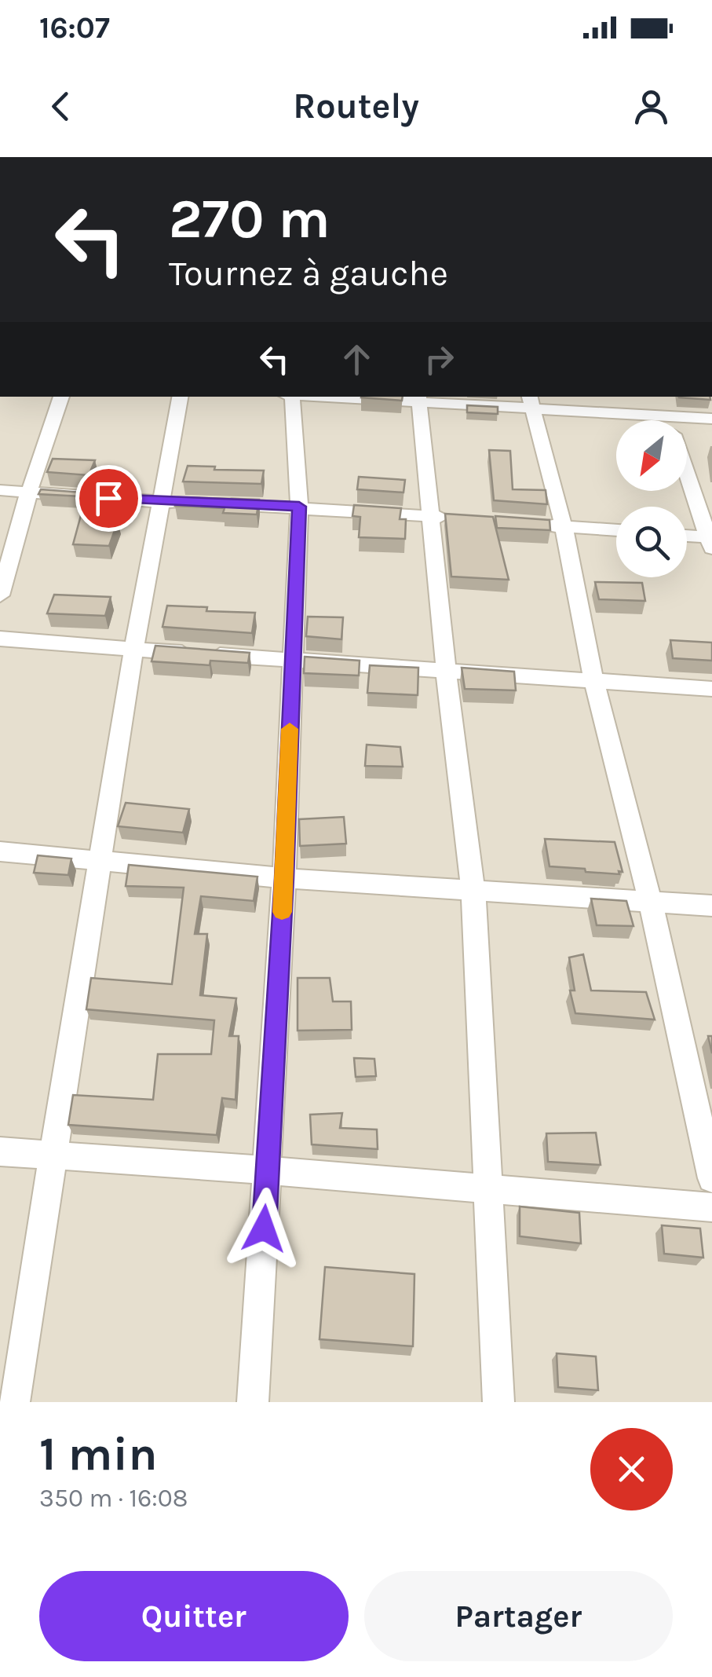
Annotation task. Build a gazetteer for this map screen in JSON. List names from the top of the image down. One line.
{"north":"bottom left","page":{"status":"16:07","header":"Routely","turn":["270 m","Tournez à gauche"],"heading":["1 min","350 m · 16:08"],"buttons":["Quitter","Partager"]}}
